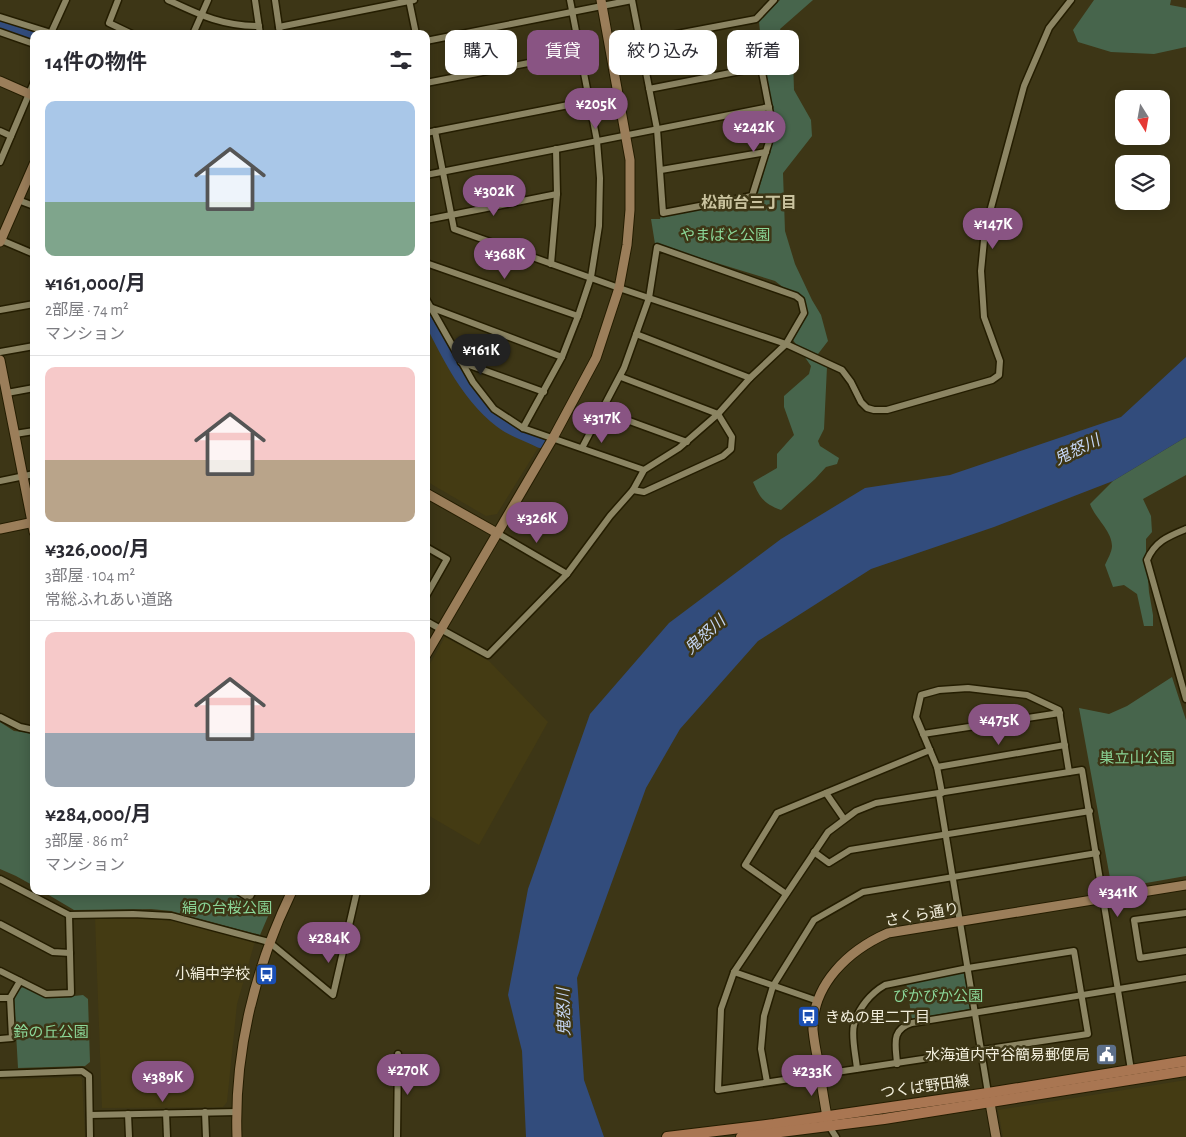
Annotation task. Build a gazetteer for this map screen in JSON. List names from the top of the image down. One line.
{"streets":{"main road":["つくば野田線"],"street":["さくら通り"]},"crossings":[["さくら通り","つくば野田線"]],"districts":["松前台三丁目"],"water":["鬼怒川"],"parks":["やまばと公園","巣立山公園","絹の台桜公園","ぴかぴか公園","鈴の丘公園"],"places":{"bus stop":["小絹中学校","きぬの里二丁目"],"public building":["水海道内守谷簡易郵便局"]},"north":"bottom","page":{"chip":["購入","賃貸","絞り込み","新着"],"heading":"14件の物件","price":["¥205K","¥242K","¥302K","¥147K","¥368K","¥161K","¥317K","¥326K","¥475K","¥341K","¥284K","¥270K","¥233K","¥389K"],"list":[{"name":"¥161,000/月","note":"2部屋 · 74 m² · マンション"},{"name":"¥326,000/月","note":"3部屋 · 104 m² · 常総ふれあい道路"},{"name":"¥284,000/月","note":"3部屋 · 86 m² · マンション"}]}}
